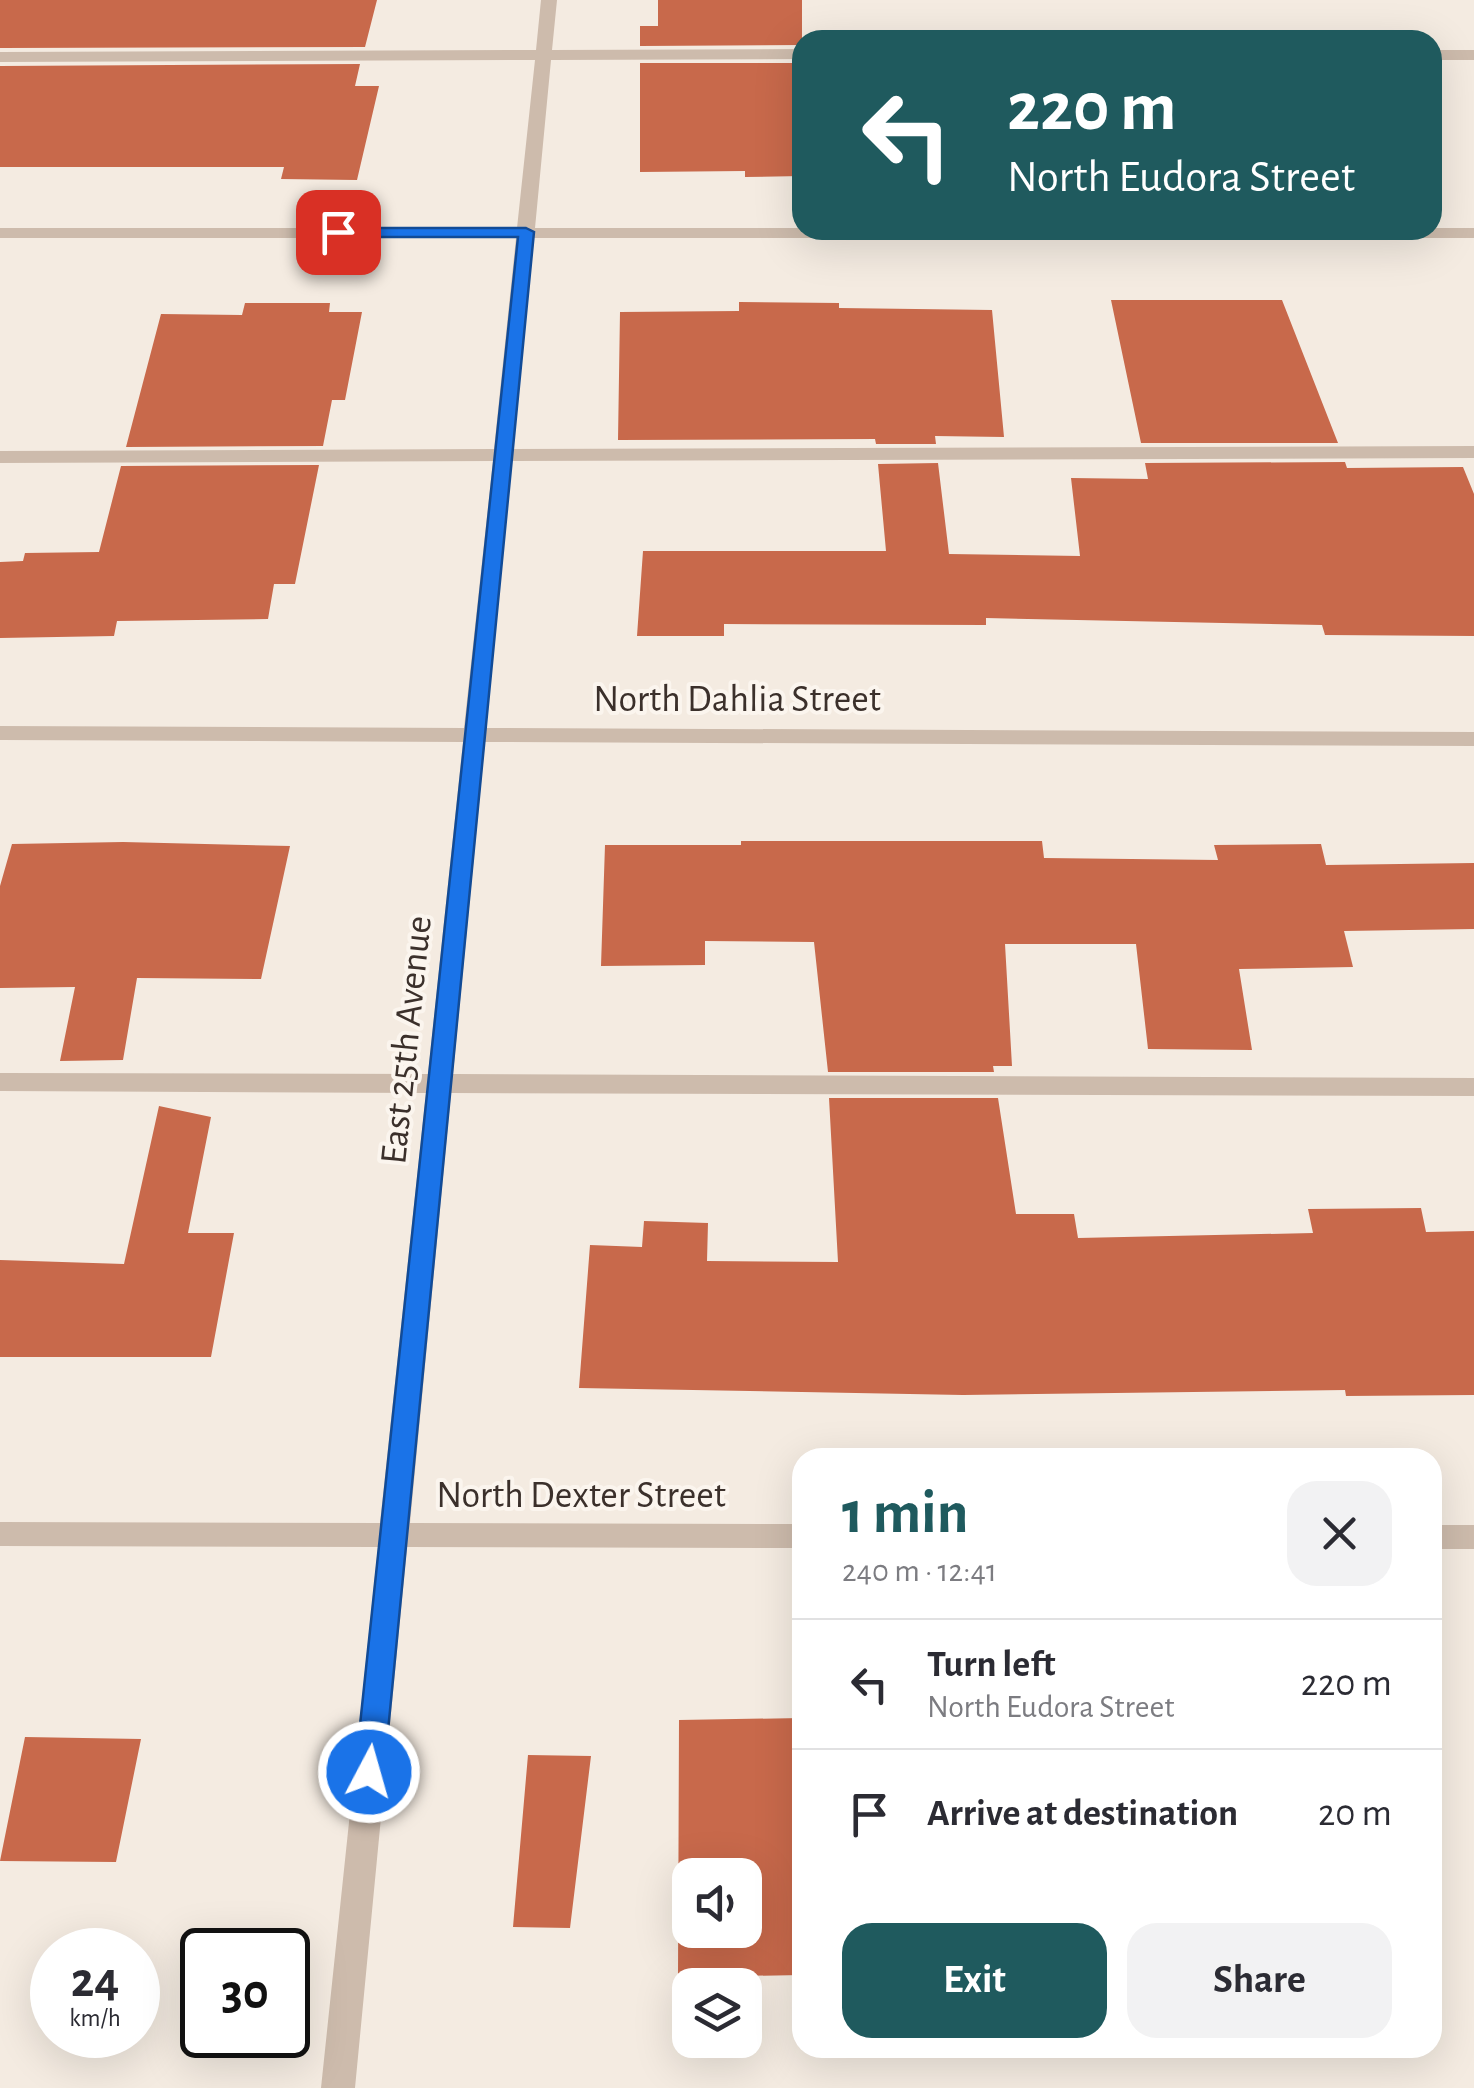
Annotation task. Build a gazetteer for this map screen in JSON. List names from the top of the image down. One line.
{"streets":{"street":["North Dahlia Street","East 25th Avenue","North Dexter Street"]},"crossings":[["North Dahlia Street","East 25th Avenue"],["East 25th Avenue","North Dexter Street"]],"page":{"turn":["220 m","North Eudora Street"],"heading":["1 min","240 m · 12:41"],"list":[{"name":"Turn left","note":"North Eudora Street","value":"220 m"},{"name":"Arrive at destination","value":"20 m"}],"buttons":["Exit","Share"],"speed":"24 km/h","limit":"30"}}
